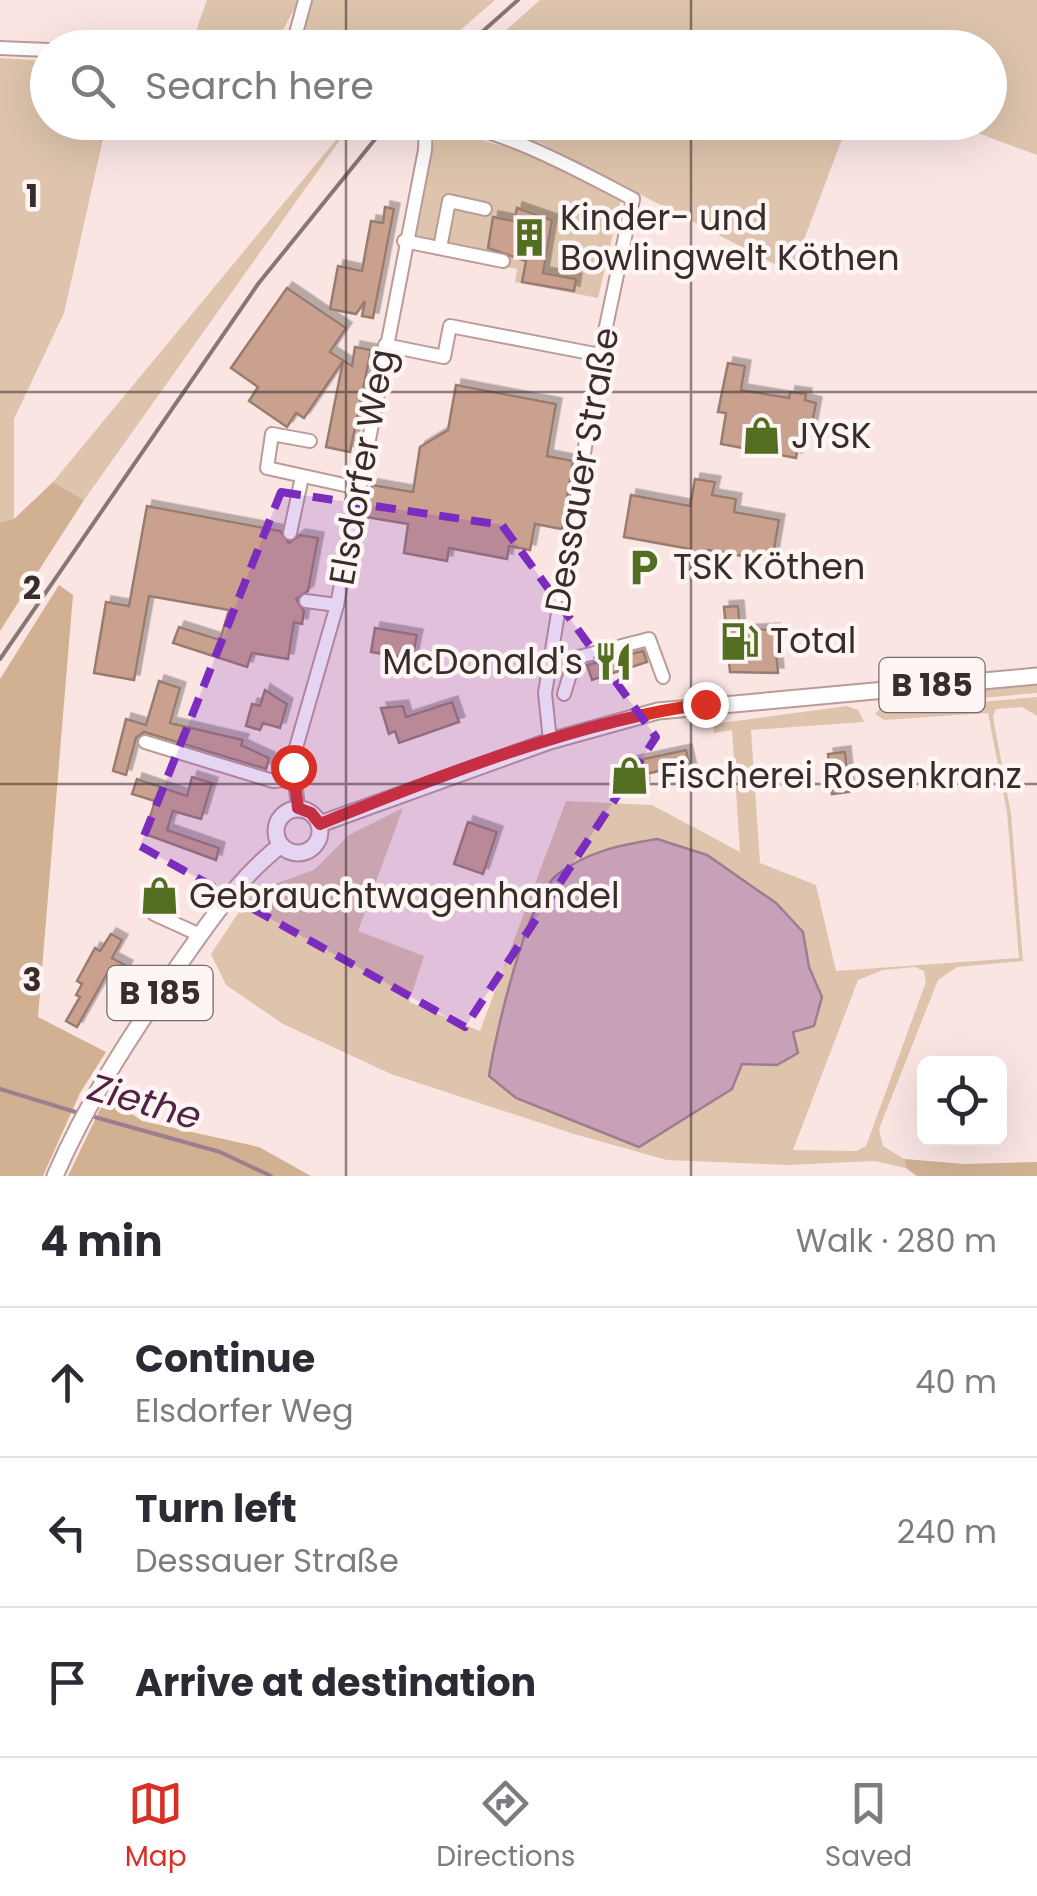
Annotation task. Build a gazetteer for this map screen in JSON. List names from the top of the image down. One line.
{"streets":{"main road":["B 185"],"street":["Elsdorfer Weg","Dessauer Straße"]},"crossings":[["Elsdorfer Weg","B 185"],["Dessauer Straße","B 185"]],"water":["Ziethe"],"places":{"building":["Kinder- und Bowlingwelt Köthen"],"shop":["JYSK","Fischerei Rosenkranz","Gebrauchtwagenhandel"],"parking":["TSK Köthen"],"fuel station":["Total"],"restaurant":["McDonald's"]},"page":{"search":"Search here","heading":["4 min","Walk · 280 m"],"list":[["Continue","Elsdorfer Weg","40 m"],["Turn left","Dessauer Straße","240 m"],"Arrive at destination"],"nav":["Map","Directions","Saved"]},"grid":{"rows":["1","2","3"]}}
